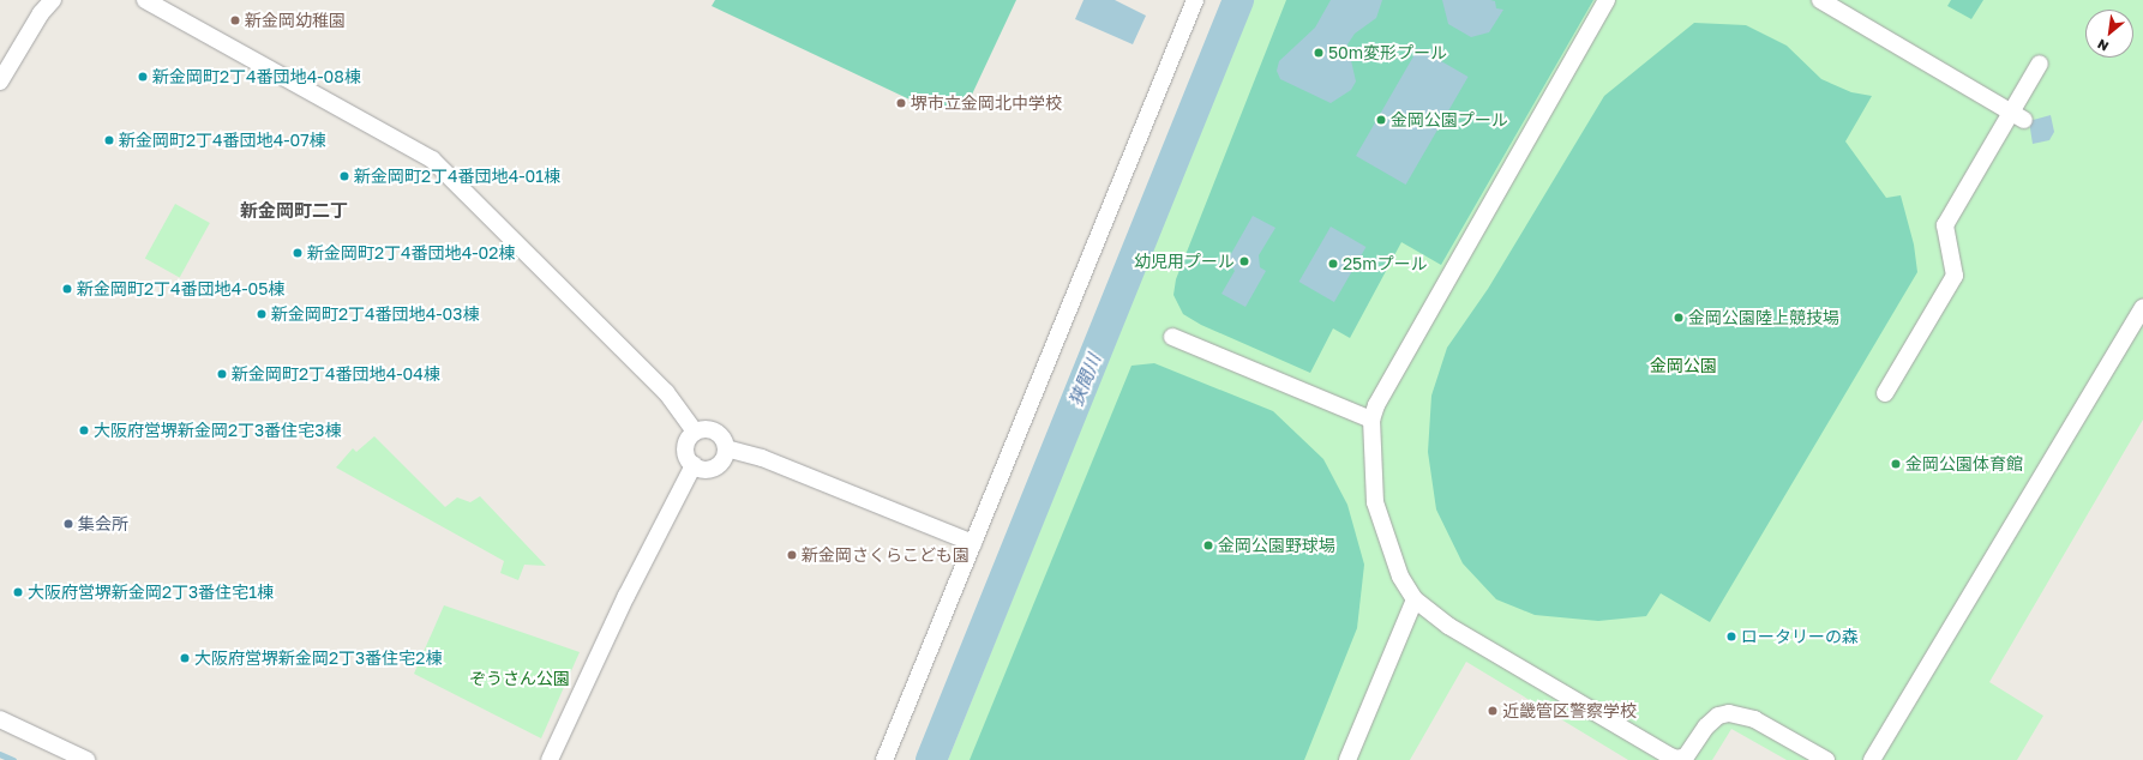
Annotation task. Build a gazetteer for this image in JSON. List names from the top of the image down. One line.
{"districts":["新金岡町二丁"],"water":["狭間川"],"parks":["金岡公園","ぞうさん公園"],"places":["新金岡幼稚園","50m変形プール","新金岡町2丁4番団地4-08棟","堺市立金岡北中学校","金岡公園プール","新金岡町2丁4番団地4-07棟","新金岡町2丁4番団地4-01棟","新金岡町2丁4番団地4-02棟","幼児用プール","25mプール","新金岡町2丁4番団地4-05棟","新金岡町2丁4番団地4-03棟","金岡公園陸上競技場","新金岡町2丁4番団地4-04棟","大阪府営堺新金岡2丁3番住宅3棟","金岡公園体育館","集会所","金岡公園野球場","新金岡さくらこども園","大阪府営堺新金岡2丁3番住宅1棟","ロータリーの森","大阪府営堺新金岡2丁3番住宅2棟","近畿管区警察学校"],"north":"bottom left"}
